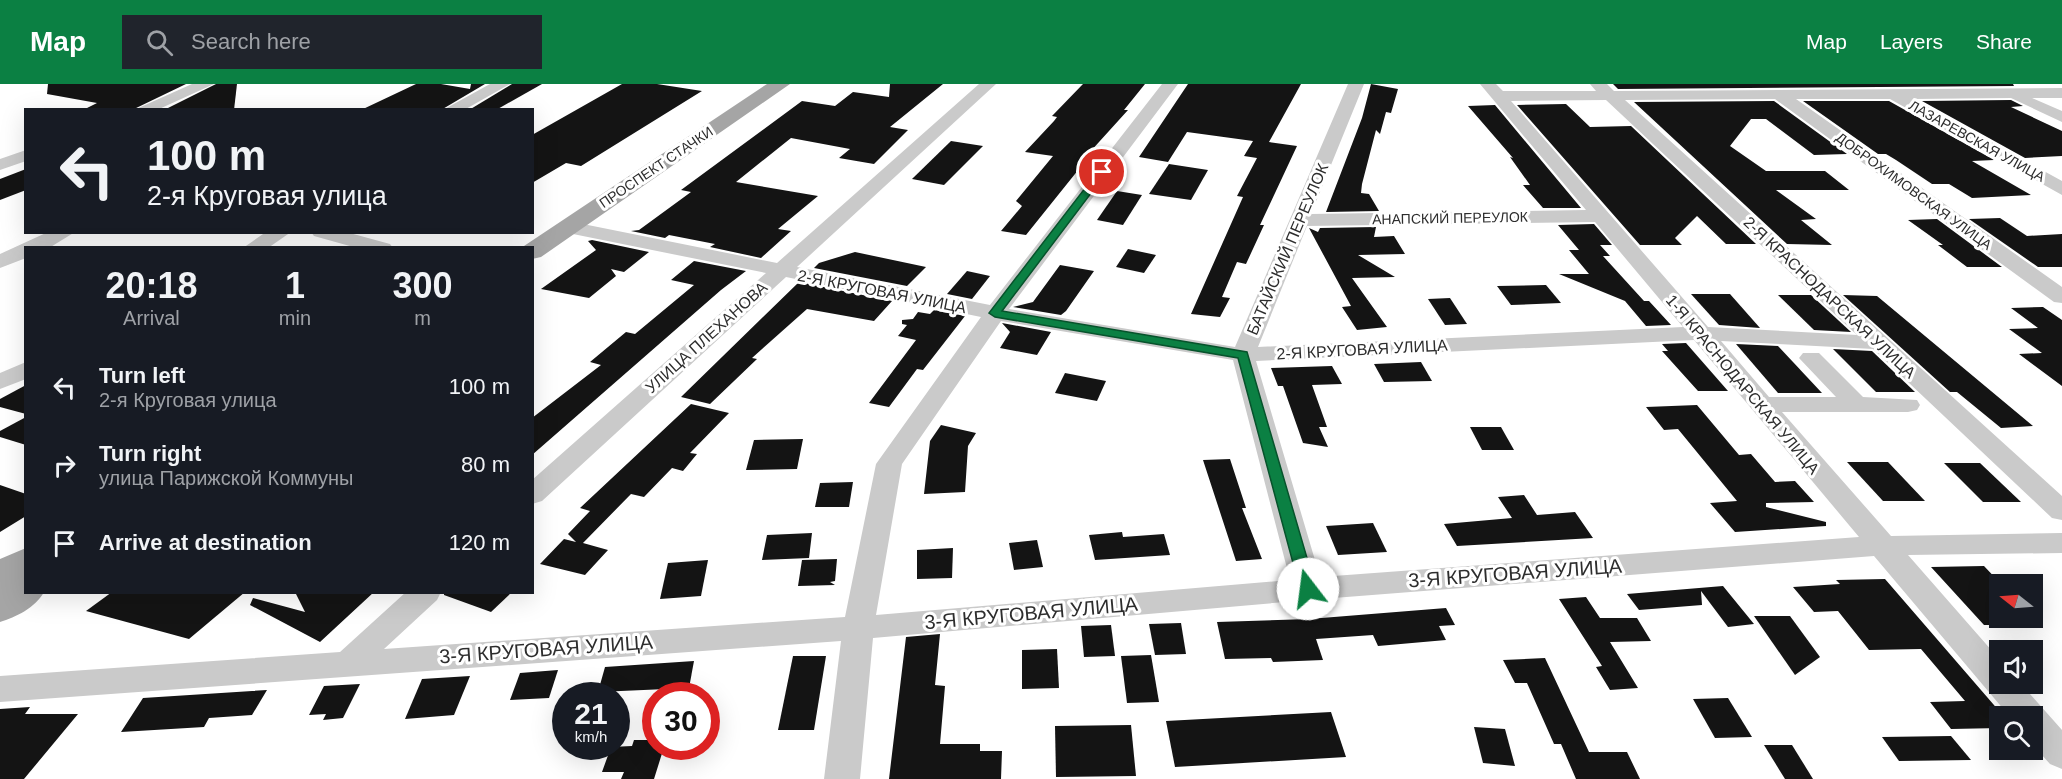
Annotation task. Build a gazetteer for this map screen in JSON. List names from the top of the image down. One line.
{"streets":{"main road":["ПРОСПЕКТ СТАЧКИ"],"street":["ЛАЗАРЕВСКАЯ УЛИЦА","ДОБРОХИМОВСКАЯ УЛИЦА","АНАПСКИЙ ПЕРЕУЛОК","БАТАЙСКИЙ ПЕРЕУЛОК","2-Я КРУГОВАЯ УЛИЦА","2-Я КРАСНОДАРСКАЯ УЛИЦА","УЛИЦА ПЛЕХАНОВА","1-Я КРАСНОДАРСКАЯ УЛИЦА","3-Я КРУГОВАЯ УЛИЦА"]},"crossings":[["ПРОСПЕКТ СТАЧКИ","2-Я КРУГОВАЯ УЛИЦА"],["АНАПСКИЙ ПЕРЕУЛОК","БАТАЙСКИЙ ПЕРЕУЛОК"],["АНАПСКИЙ ПЕРЕУЛОК","1-Я КРАСНОДАРСКАЯ УЛИЦА"],["БАТАЙСКИЙ ПЕРЕУЛОК","2-Я КРУГОВАЯ УЛИЦА"],["БАТАЙСКИЙ ПЕРЕУЛОК","3-Я КРУГОВАЯ УЛИЦА"],["2-Я КРУГОВАЯ УЛИЦА","2-Я КРАСНОДАРСКАЯ УЛИЦА"],["2-Я КРУГОВАЯ УЛИЦА","УЛИЦА ПЛЕХАНОВА"],["2-Я КРУГОВАЯ УЛИЦА","1-Я КРАСНОДАРСКАЯ УЛИЦА"],["1-Я КРАСНОДАРСКАЯ УЛИЦА","3-Я КРУГОВАЯ УЛИЦА"]],"north":"left","page":{"header":"Map","search":"Search here","nav":["Map","Layers","Share"],"turn":["100 m","2-я Круговая улица"],"eta":["20:18","Arrival","1","min","300","m"],"list":[{"name":"Turn left","note":"2-я Круговая улица","value":"100 m"},{"name":"Turn right","note":"улица Парижской Коммуны","value":"80 m"},{"name":"Arrive at destination","value":"120 m"}],"speed":"21 km/h","limit":"30"}}
